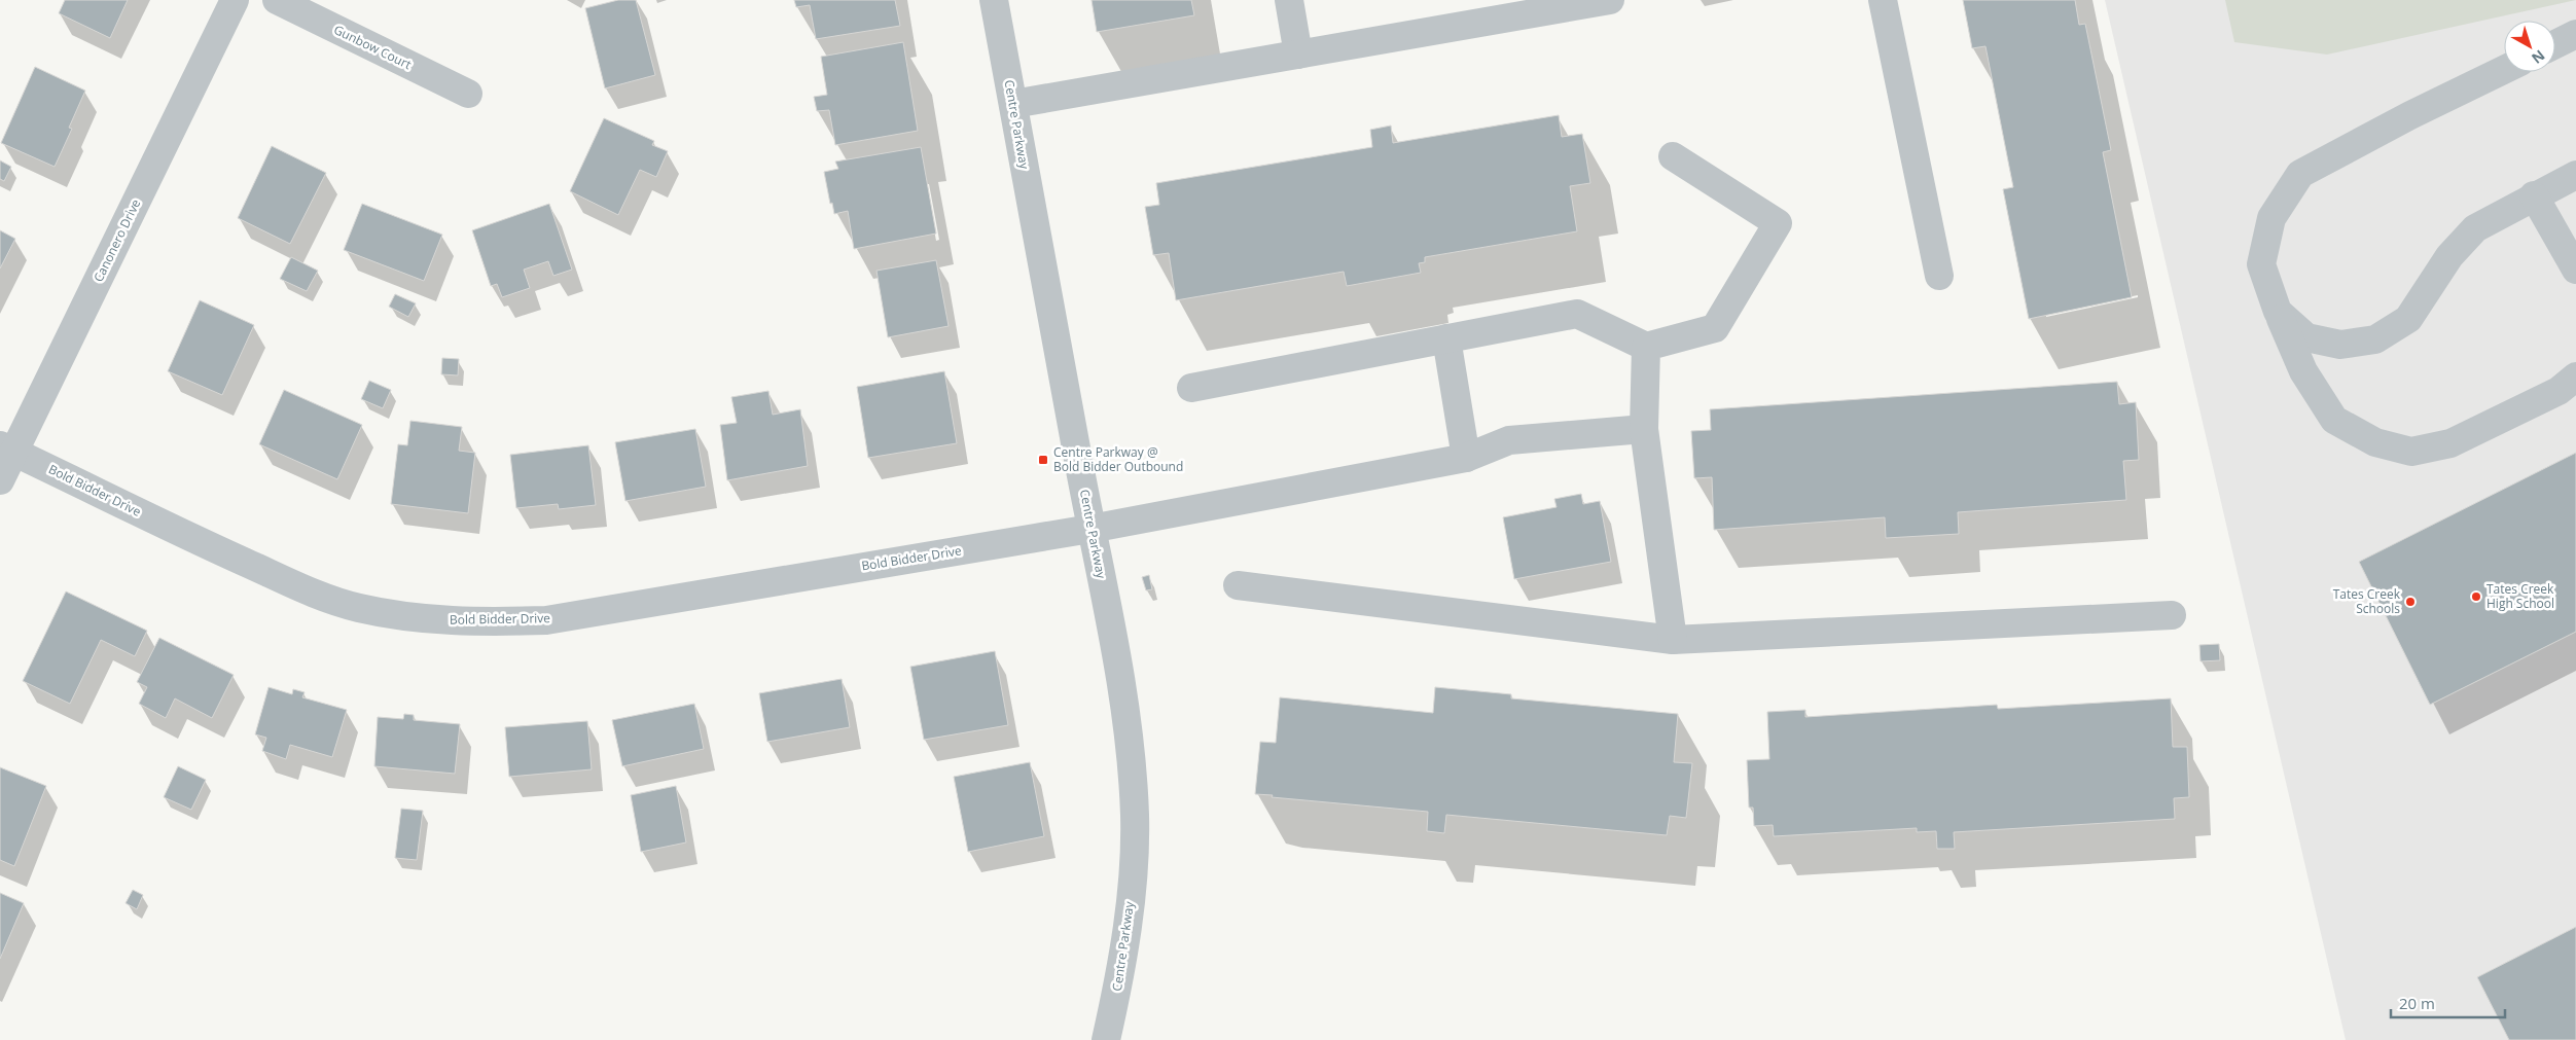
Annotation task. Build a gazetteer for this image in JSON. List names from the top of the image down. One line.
{"streets":{"street":["Gunbow Court","Centre Parkway","Canonero Drive","Bold Bidder Drive"]},"crossings":[["Centre Parkway","Bold Bidder Drive"],["Canonero Drive","Bold Bidder Drive"]],"places":{"transit":["Centre Parkway @ Bold Bidder Outbound"],"other":["Tates Creek High School","Tates Creek Schools"]},"scale_bar":"20 m","north":"bottom right"}
